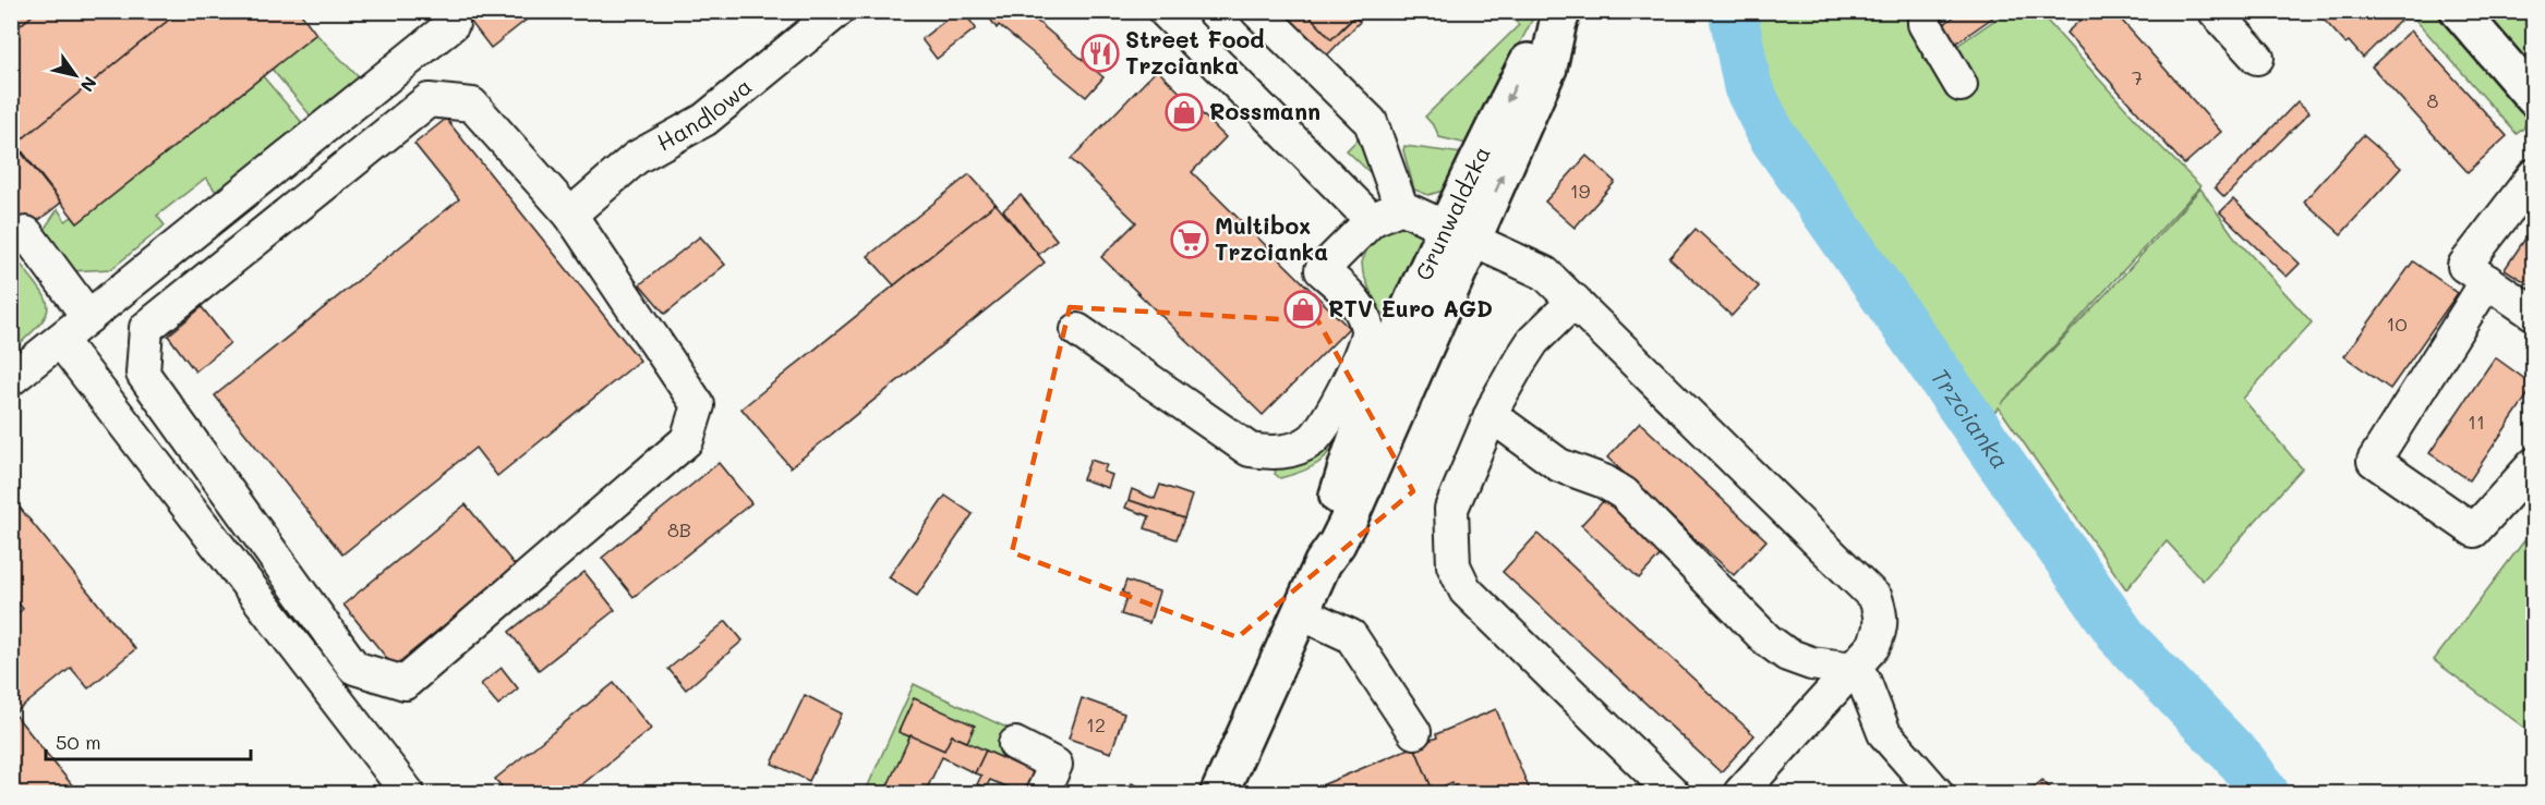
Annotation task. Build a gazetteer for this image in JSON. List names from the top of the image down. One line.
{"streets":{"main road":["Grunwaldzka"],"street":["Handlowa"]},"water":["Trzcianka"],"places":{"restaurant":["Street Food Trzcianka"],"shop":["Rossmann","RTV Euro AGD"],"supermarket":["Multibox Trzcianka"]},"house_numbers":["7","8","19","10","11","8B","12"],"scale_bar":"50 m","north":"bottom right"}
